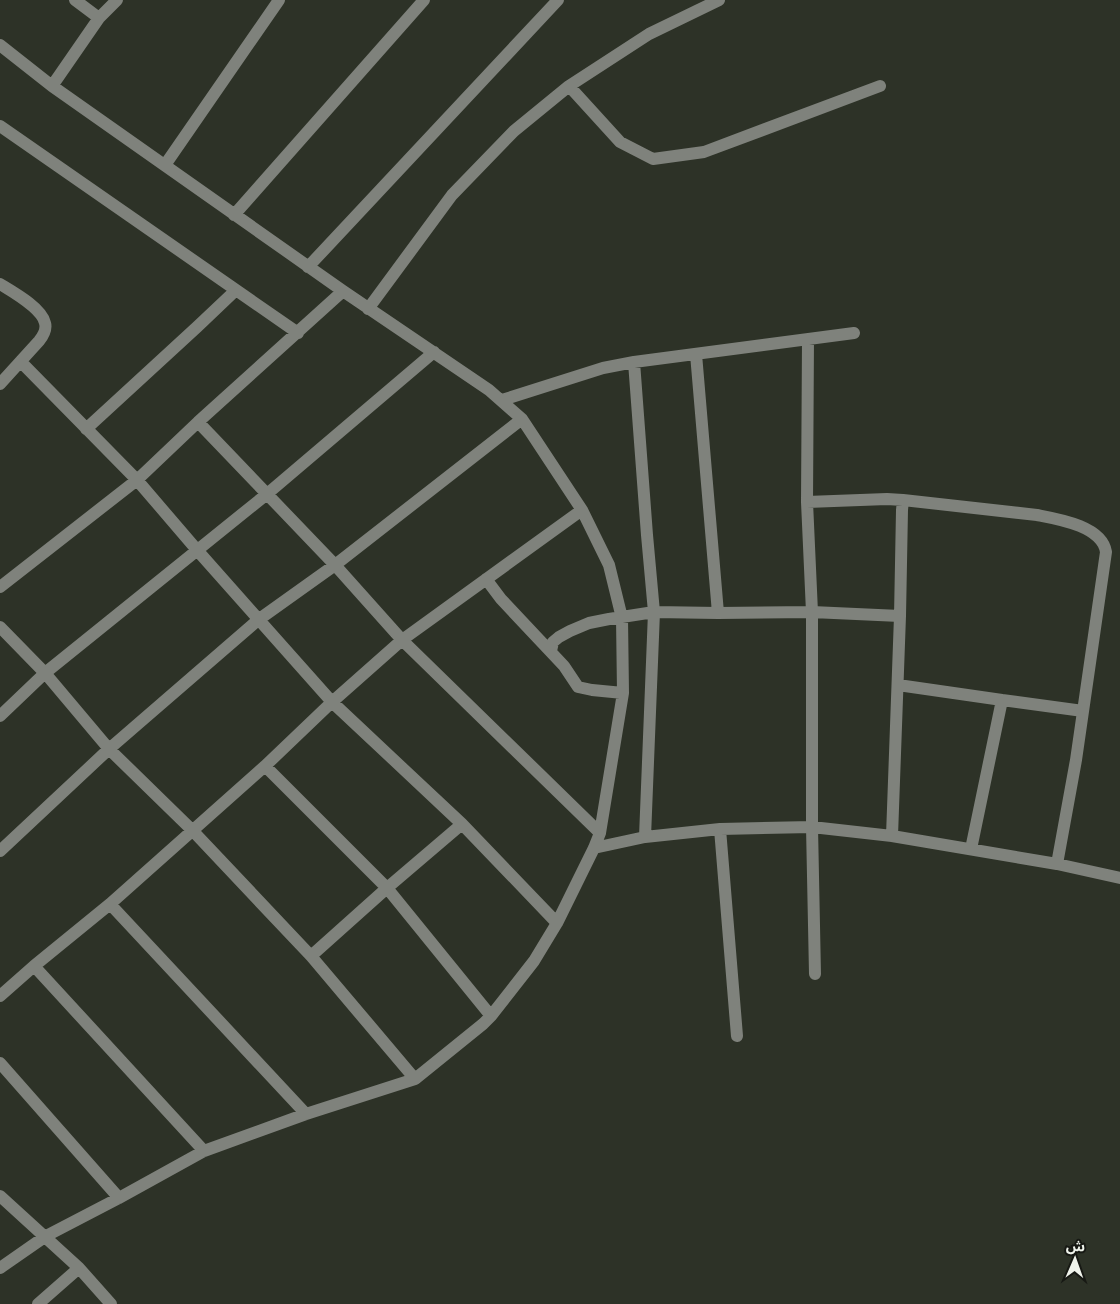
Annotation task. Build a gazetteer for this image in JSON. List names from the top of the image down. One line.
{"north":"top"}
